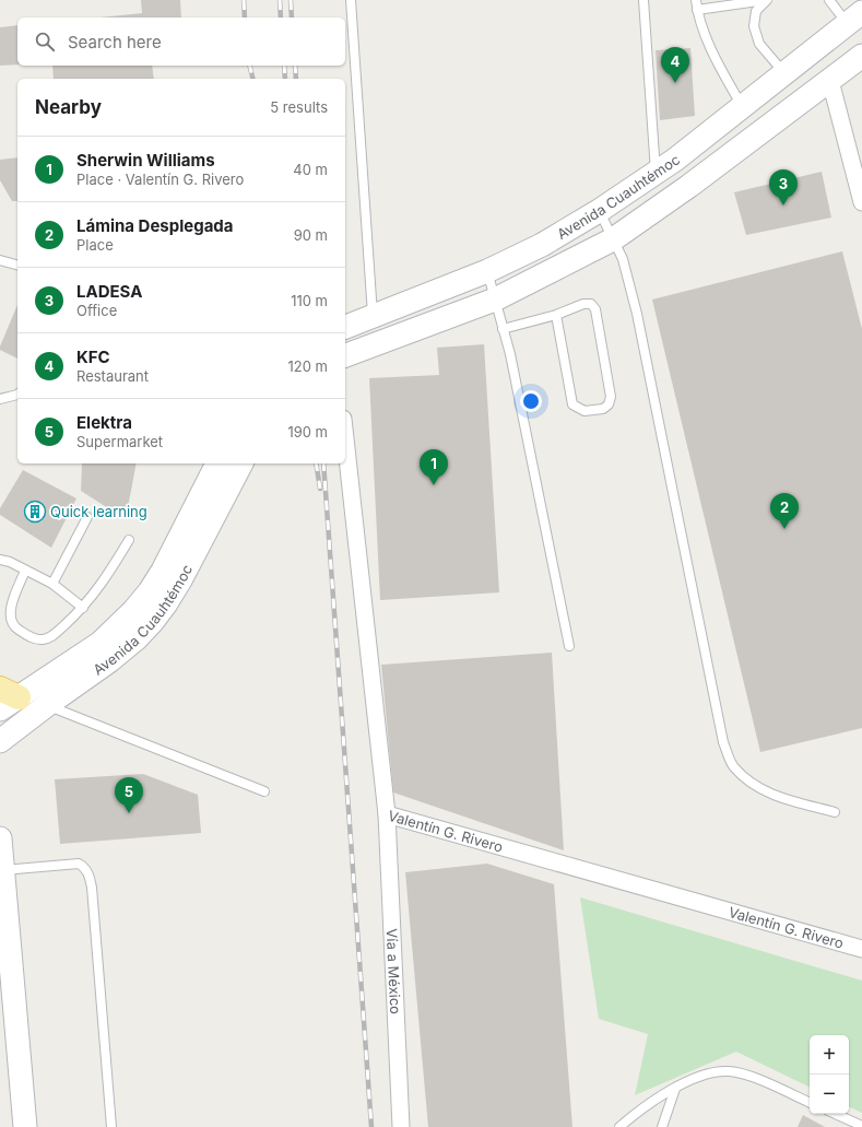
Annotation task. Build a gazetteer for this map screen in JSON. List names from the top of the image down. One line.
{"streets":{"main road":["Avenida Cuauhtémoc"],"street":["Valentín G. Rivero","Vía a México"]},"crossings":[["Valentín G. Rivero","Vía a México"]],"places":{"building":["Quick learning"]},"page":{"search":"Search here","pins":["4","3","1","2","5"],"heading":["Nearby","5 results"],"list":[{"mark":"1","name":"Sherwin Williams","note":"Place · Valentín G. Rivero","value":"40 m"},{"mark":"2","name":"Lámina Desplegada","note":"Place","value":"90 m"},{"mark":"3","name":"LADESA","note":"Office","value":"110 m"},{"mark":"4","name":"KFC","note":"Restaurant","value":"120 m"},{"mark":"5","name":"Elektra","note":"Supermarket","value":"190 m"}],"map_buttons":["+","−"]}}
